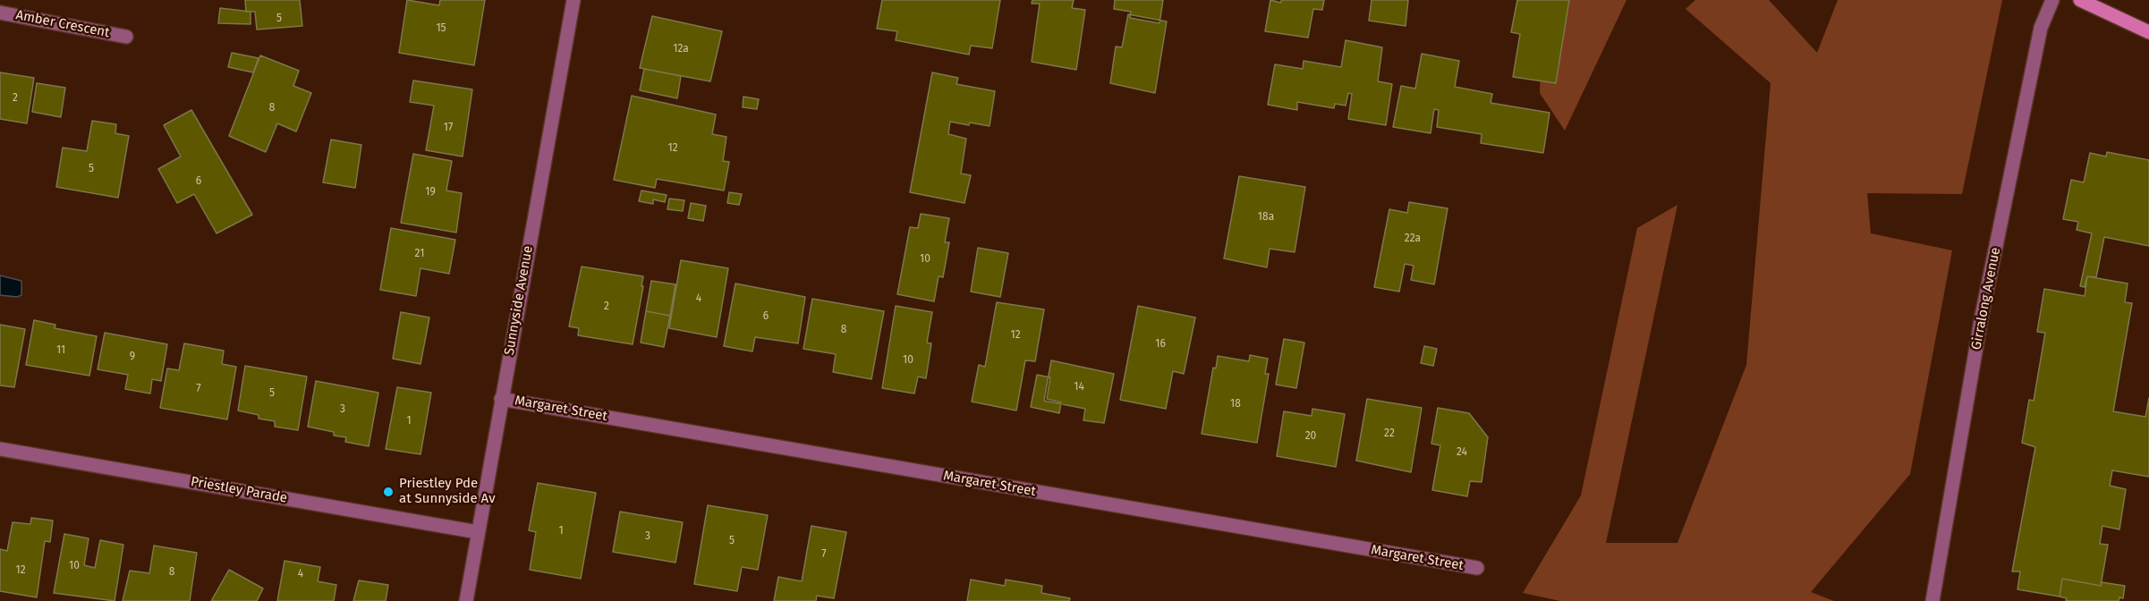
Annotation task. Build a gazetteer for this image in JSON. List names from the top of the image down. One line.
{"streets":{"street":["Amber Crescent","Girralong Avenue","Sunnyside Avenue","Margaret Street","Priestley Parade"]},"crossings":[["Sunnyside Avenue","Margaret Street"],["Sunnyside Avenue","Priestley Parade"]],"places":["Priestley Pde at Sunnyside Av"],"house_numbers":["5","15","12a","2","8","17","12","5","6","19","18a","22a","21","10","4","2","6","8","12","16","11","9","10","14","7","5","18","3","1","22","20","24","1","3","5","7","10","12","8","4"]}
